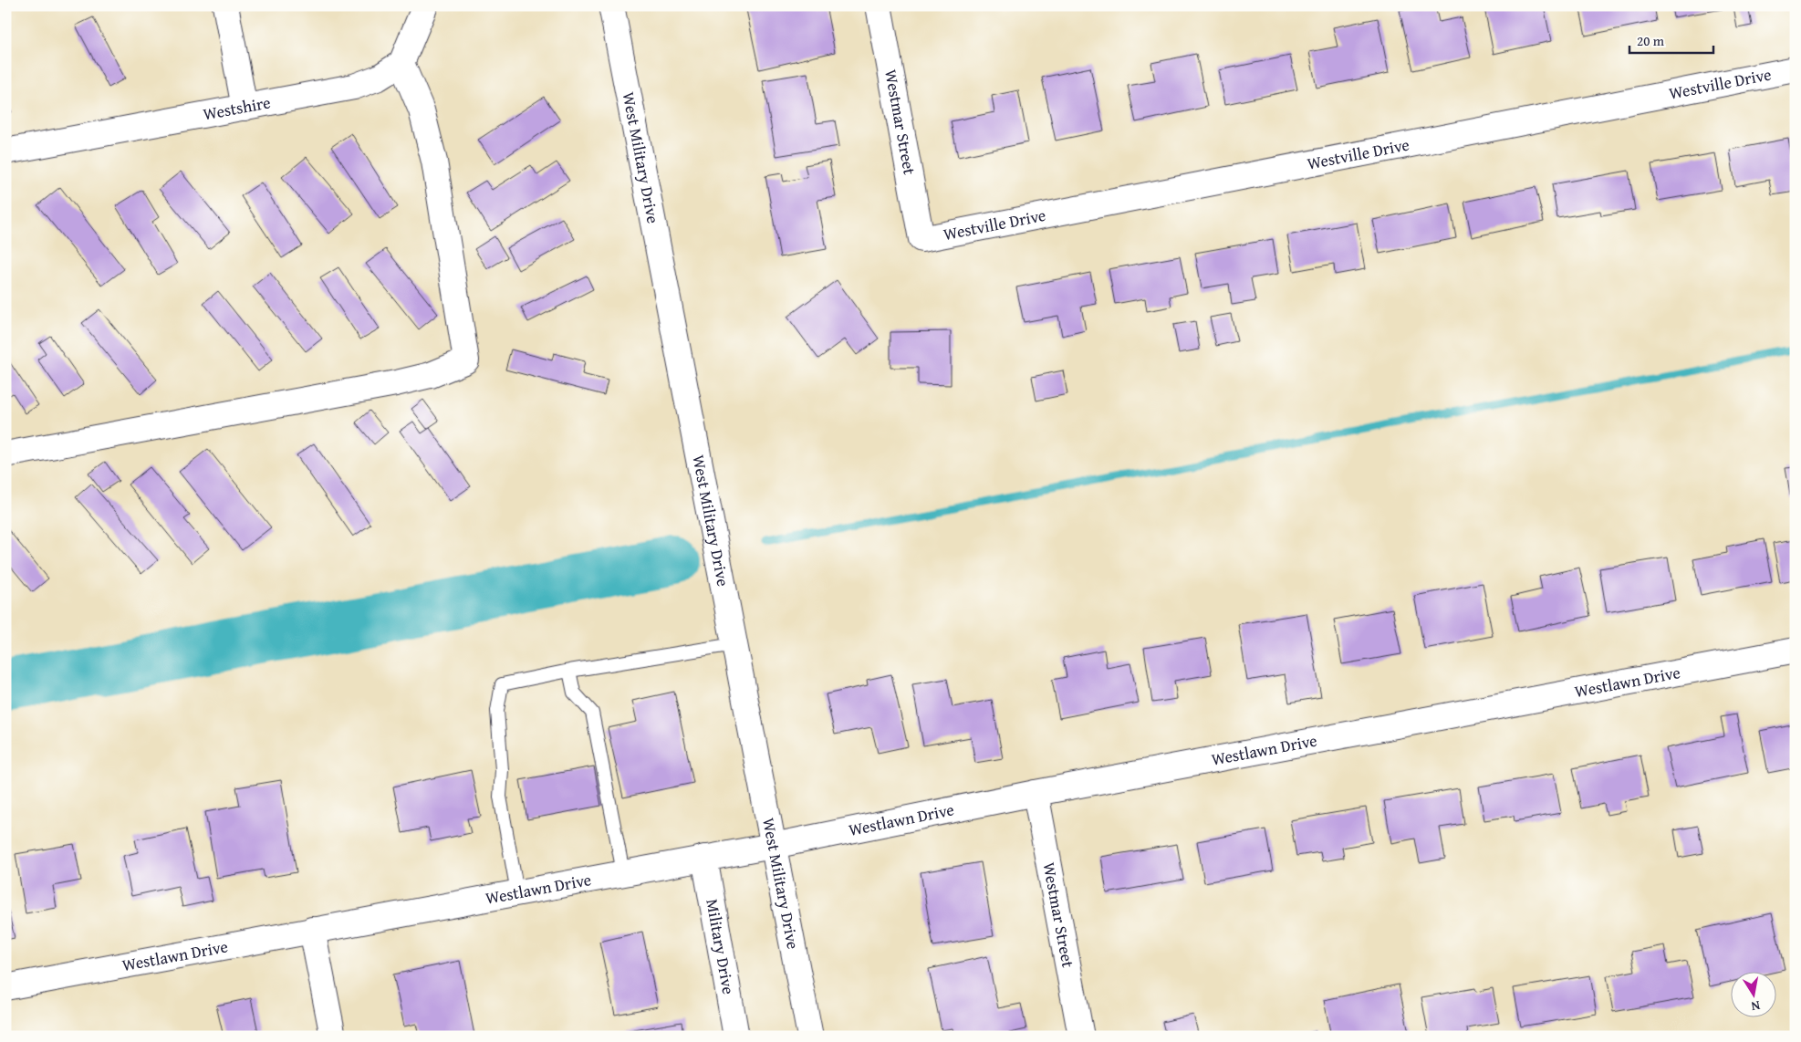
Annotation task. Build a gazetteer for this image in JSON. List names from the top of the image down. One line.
{"streets":{"street":["Westville Drive","Westshire","Westmar Street","West Military Drive","Westlawn Drive","Military Drive"]},"crossings":[["Westville Drive","Westmar Street"],["Westmar Street","Westlawn Drive"],["West Military Drive","Westlawn Drive"],["Westlawn Drive","Military Drive"]],"scale_bar":"20 m","north":"bottom"}
